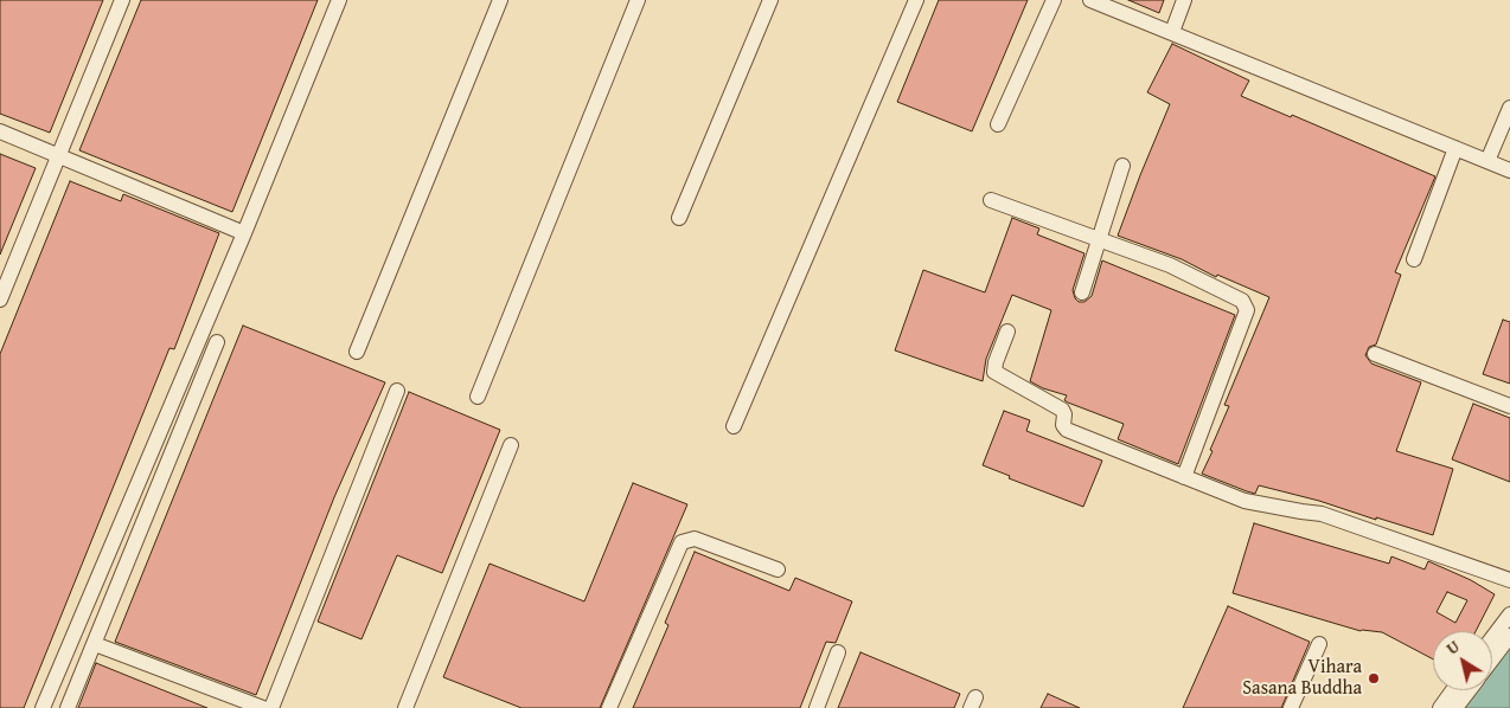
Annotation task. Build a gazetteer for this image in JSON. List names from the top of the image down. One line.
{"places":["Vihara Sasana Buddha"],"north":"top left"}
